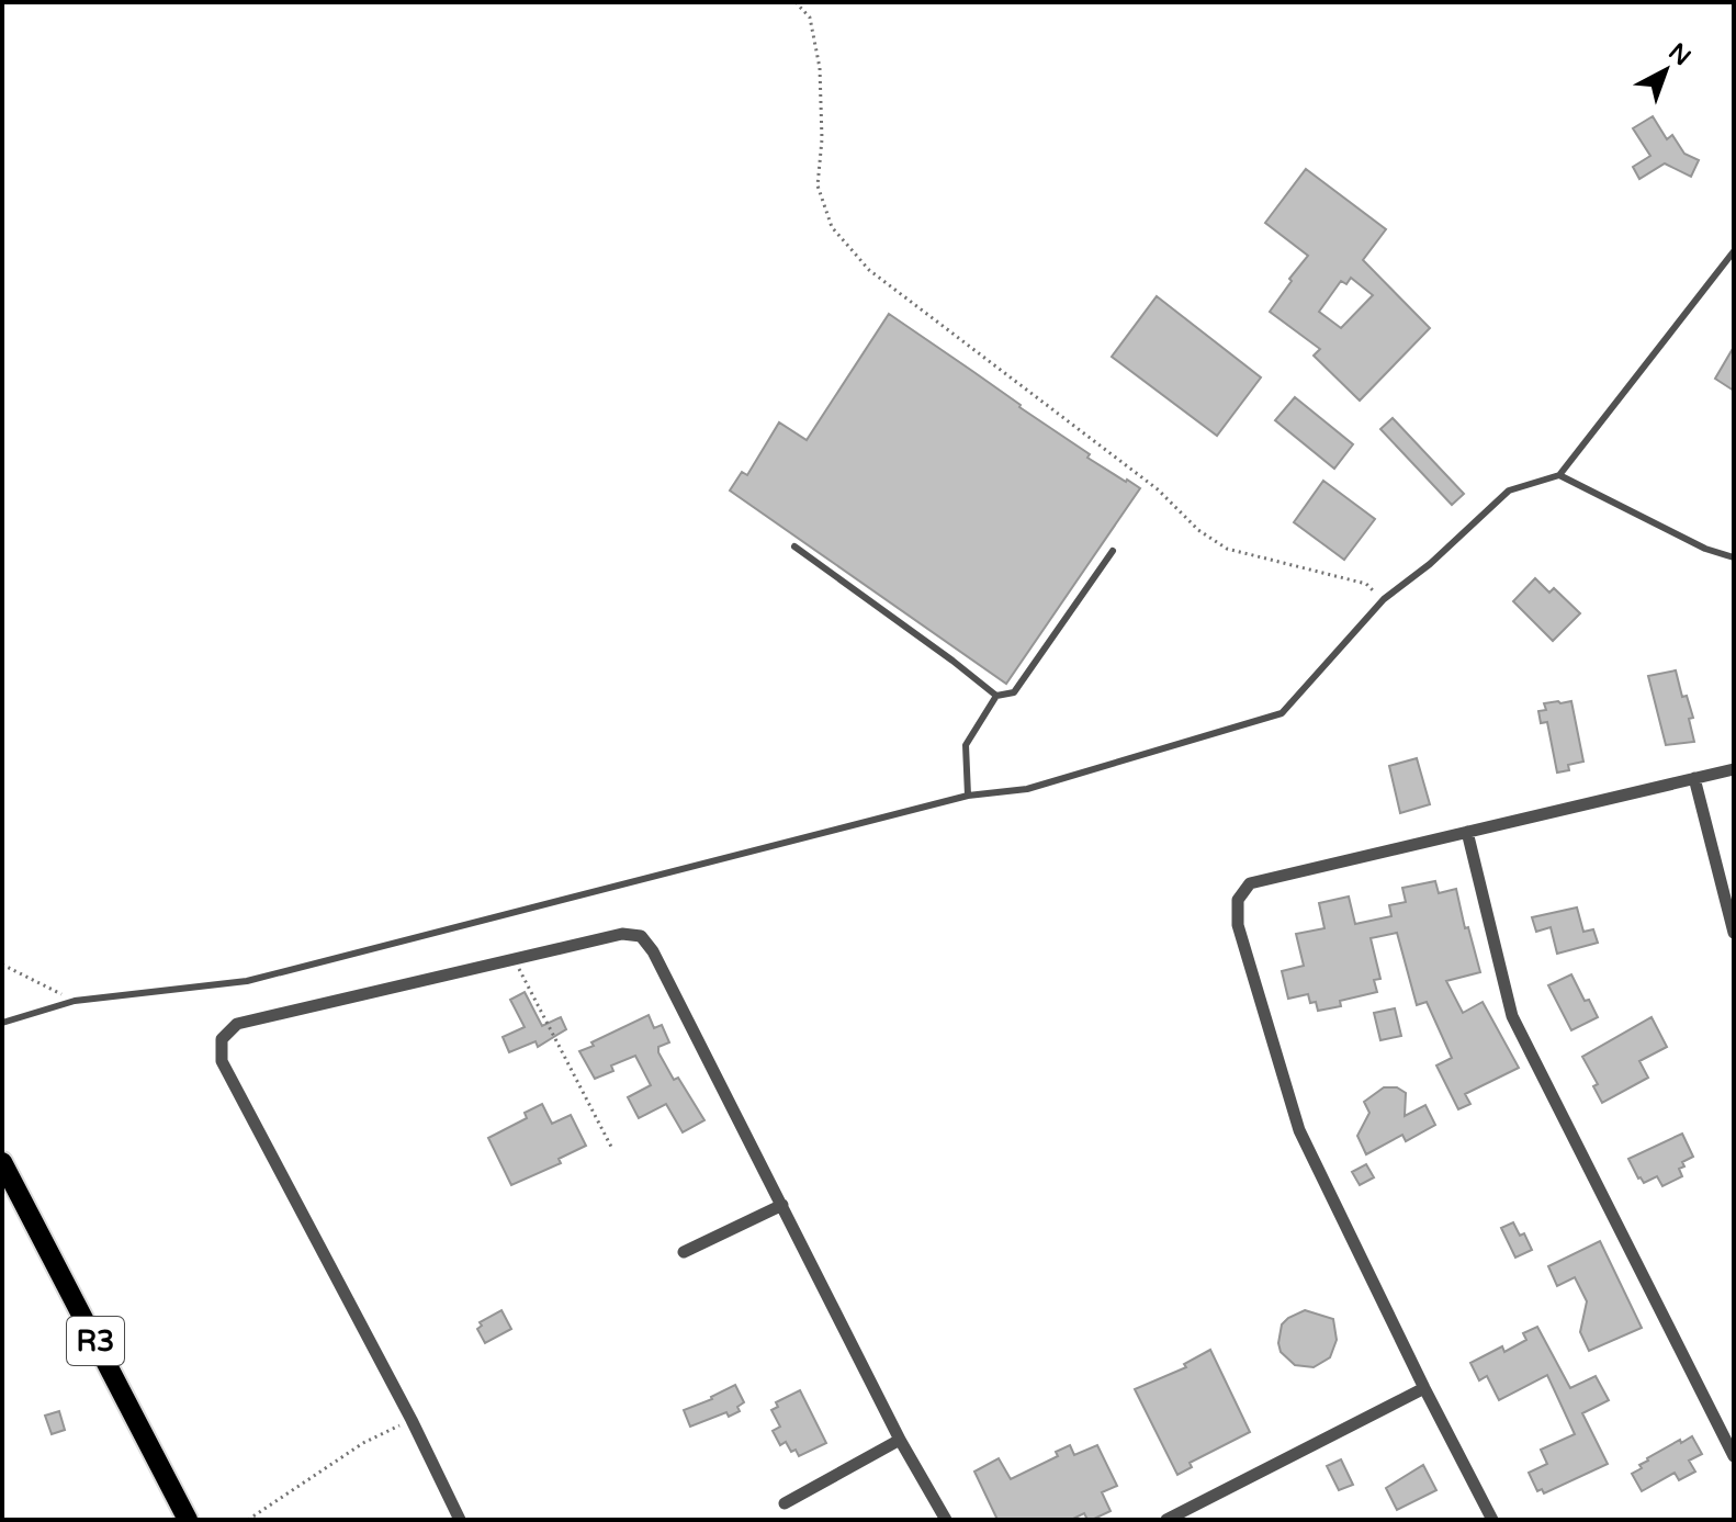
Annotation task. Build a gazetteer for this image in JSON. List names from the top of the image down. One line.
{"streets":{"highway":["R3"]},"north":"top right"}
